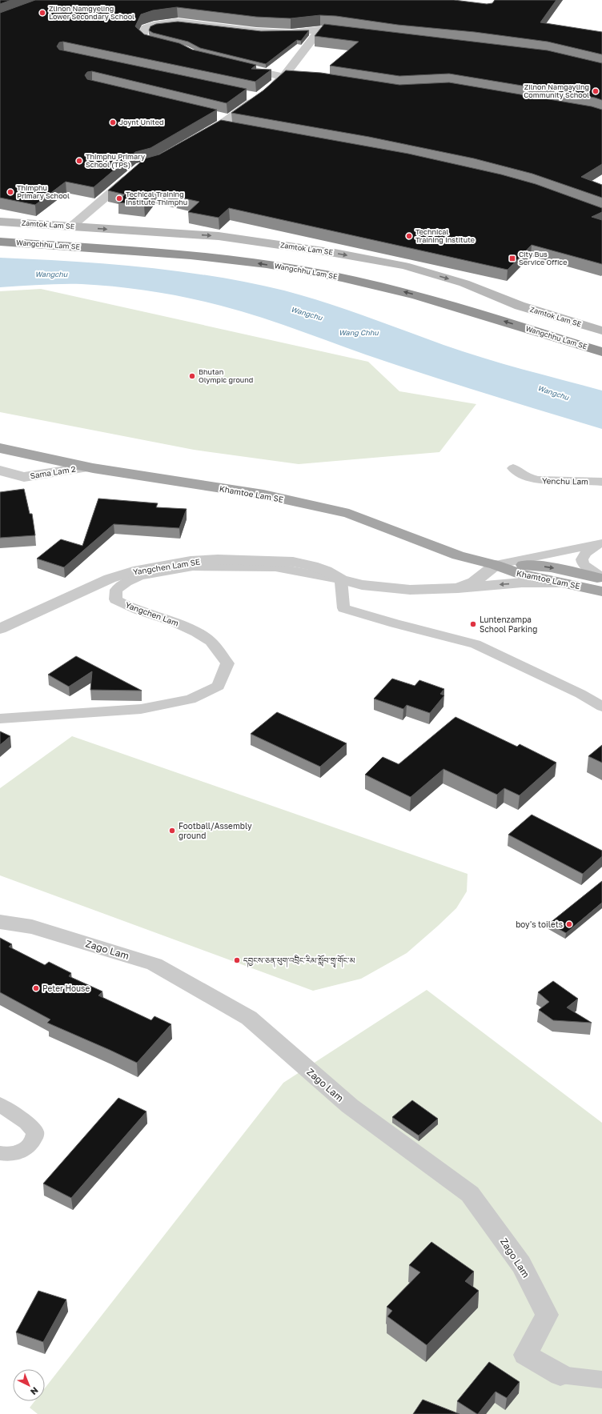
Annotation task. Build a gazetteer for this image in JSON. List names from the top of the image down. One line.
{"streets":{"highway":["Wangchhu Lam SE"],"main road":["Zamtok Lam SE","Khamtoe Lam SE"],"street":["Sama Lam 2","Yangchen Lam SE","Yangchen Lam","Zago Lam"],"lane":["Yenchu Lam"]},"crossings":[["Sama Lam 2","Khamtoe Lam SE"],["Khamtoe Lam SE","Yangchen Lam"],["Yangchen Lam SE","Yangchen Lam"]],"one_way":["Zamtok Lam SE"],"water":["Wangchu","Wang Chhu"],"places":{"other":["Zlinon Namgyeling Lower Secondary School","Zilnon Namgayling Community School","Joynt United","Thimphu Primary School (TPS)","Thimphu Primary School","Techical Training Institute Thimphu","Technical Training Institute","Bhutan Olympic ground","Luntenzampa School Parking","Football/Assembly ground","boy's toilets","དབྱངས་ཅན་ཕུག་འབྲིང་རིམ་སློབ་གྲྭ་གོང་མ","Peter House"],"transit":["City Bus Service Office"]},"north":"bottom right"}
